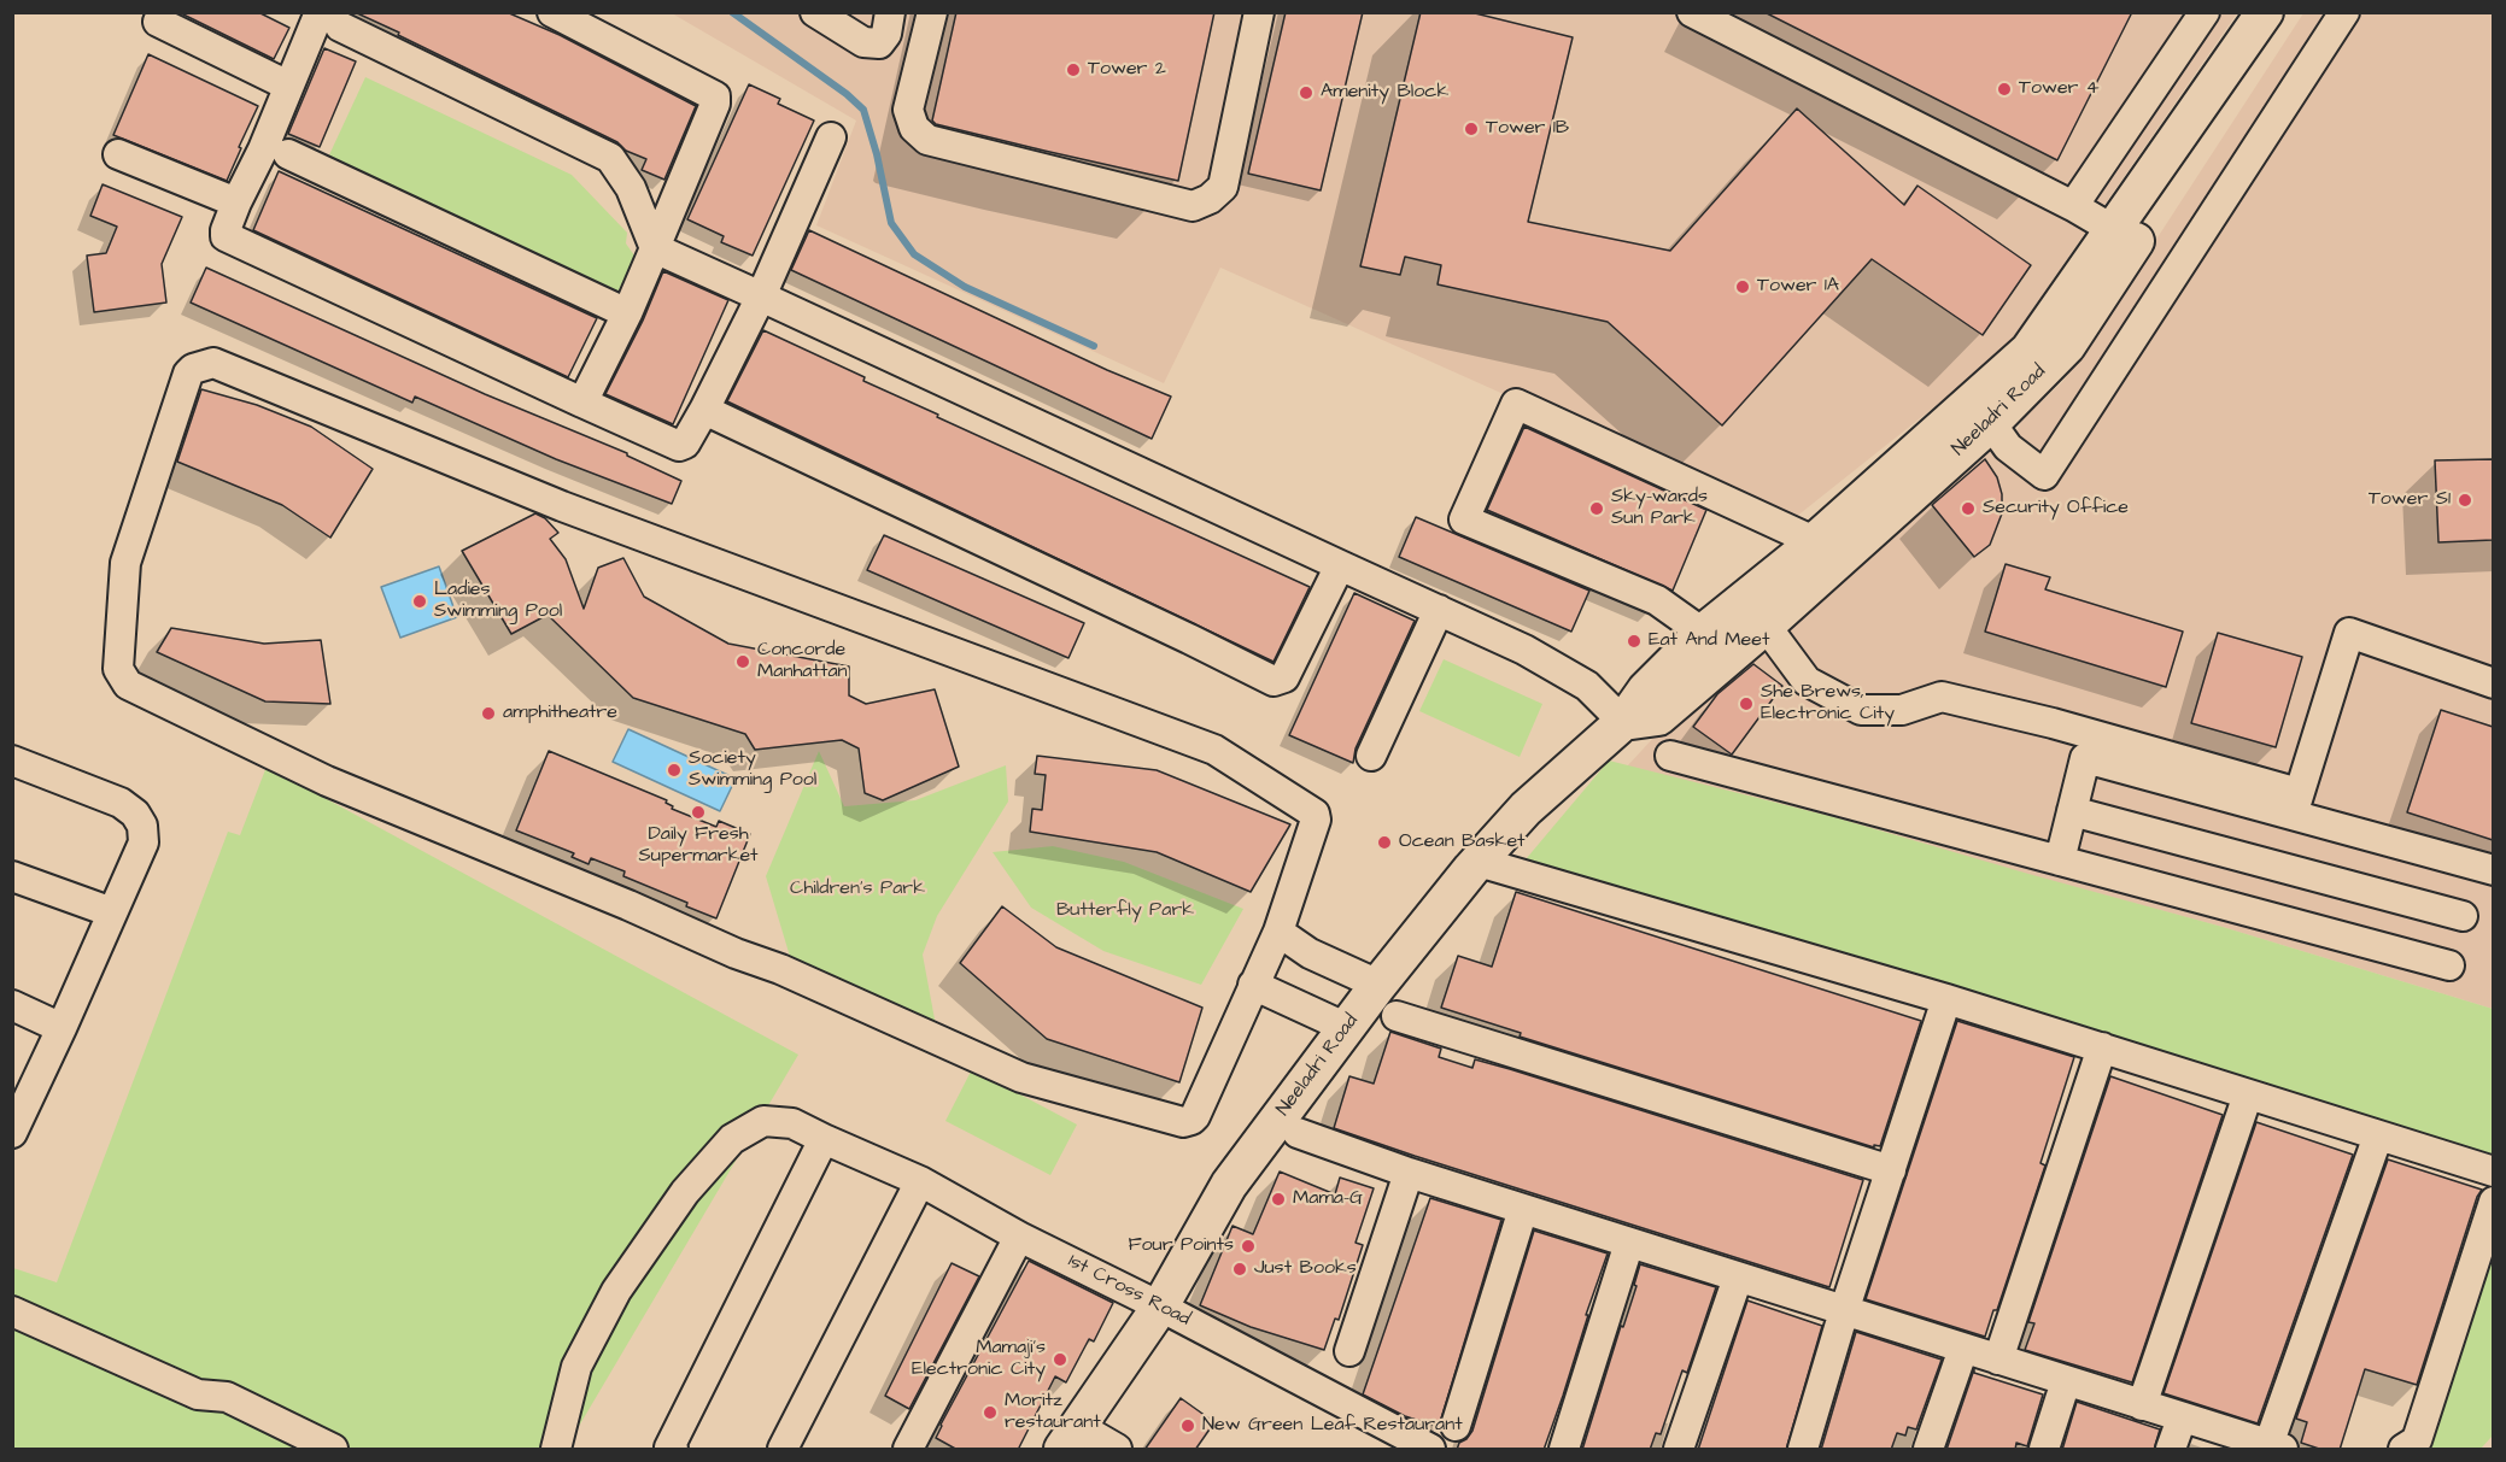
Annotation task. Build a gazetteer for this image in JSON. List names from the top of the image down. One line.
{"streets":{"main road":["Neeladri Road"],"street":["1st Cross Road"]},"crossings":[["Neeladri Road","1st Cross Road"]],"parks":["Children's Park","Butterfly Park"],"places":["Tower 2","Tower 4","Amenity Block","Tower 1B","Tower 1A","Tower S1","Sky-wards Sun Park","Security Office","Ladies Swimming Pool","Eat And Meet","Concorde Manhattan","She Brews, Electronic City","amphitheatre","Society Swimming Pool","Daily Fresh Supermarket","Ocean Basket","Mama-G","Four Points","Just Books","Mamaji's Electronic City","Moritz restaurant","New Green Leaf Restaurant"]}
